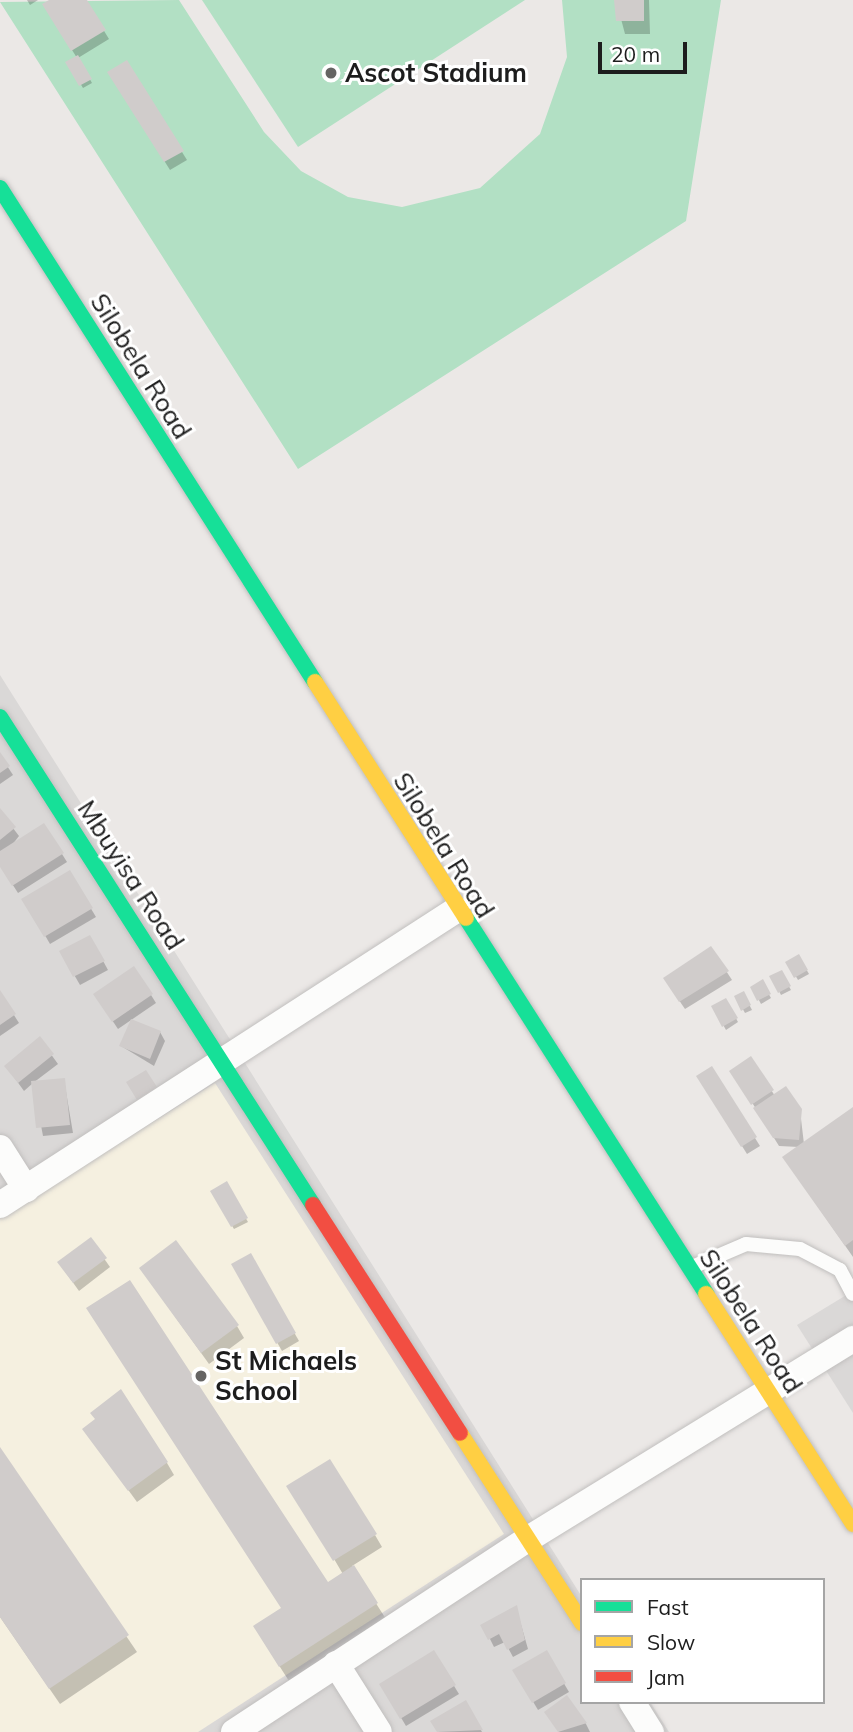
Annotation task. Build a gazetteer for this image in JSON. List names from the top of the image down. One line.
{"streets":{"street":["Silobela Road","Mbuyisa Road"]},"places":["Ascot Stadium","St Michaels School"],"legend":["Fast","Slow","Jam"],"scale_bar":"20 m"}
